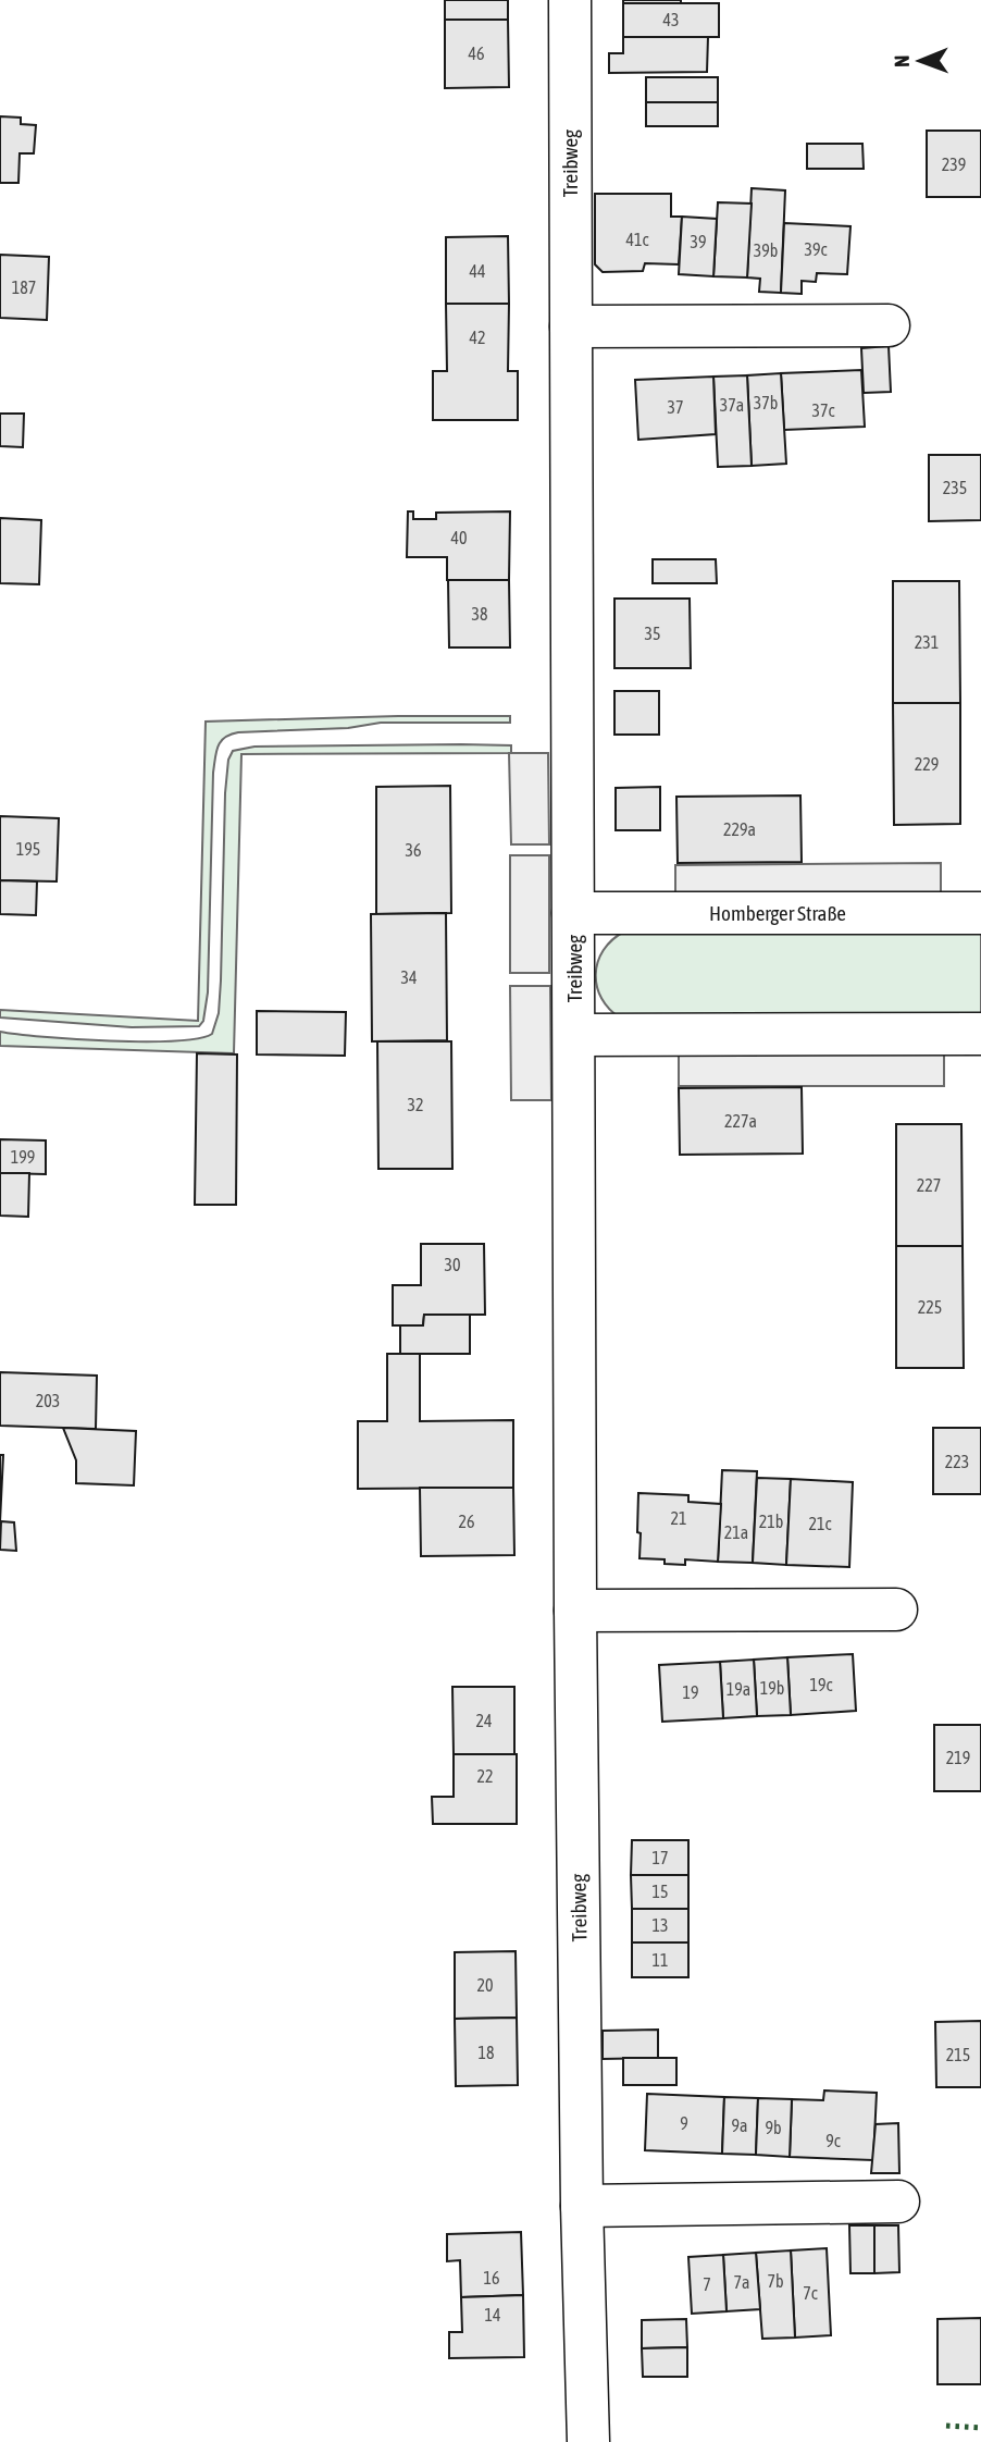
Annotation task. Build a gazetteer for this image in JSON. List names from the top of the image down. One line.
{"streets":{"street":["Treibweg","Homberger Straße"]},"crossings":[["Treibweg","Homberger Straße"]],"house_numbers":["43","46","239","41c","39","39c","39b","44","187","42","37b","37a","37","37c","235","40","38","35","231","229","229a","195","36","34","32","227a","199","227","30","225","203","223","21","26","21b","21c","21a","19c","19b","19a","19","24","219","22","17","15","13","11","20","18","215","9","9a","9b","9c","16","7b","7a","7","7c","14"],"north":"left"}
